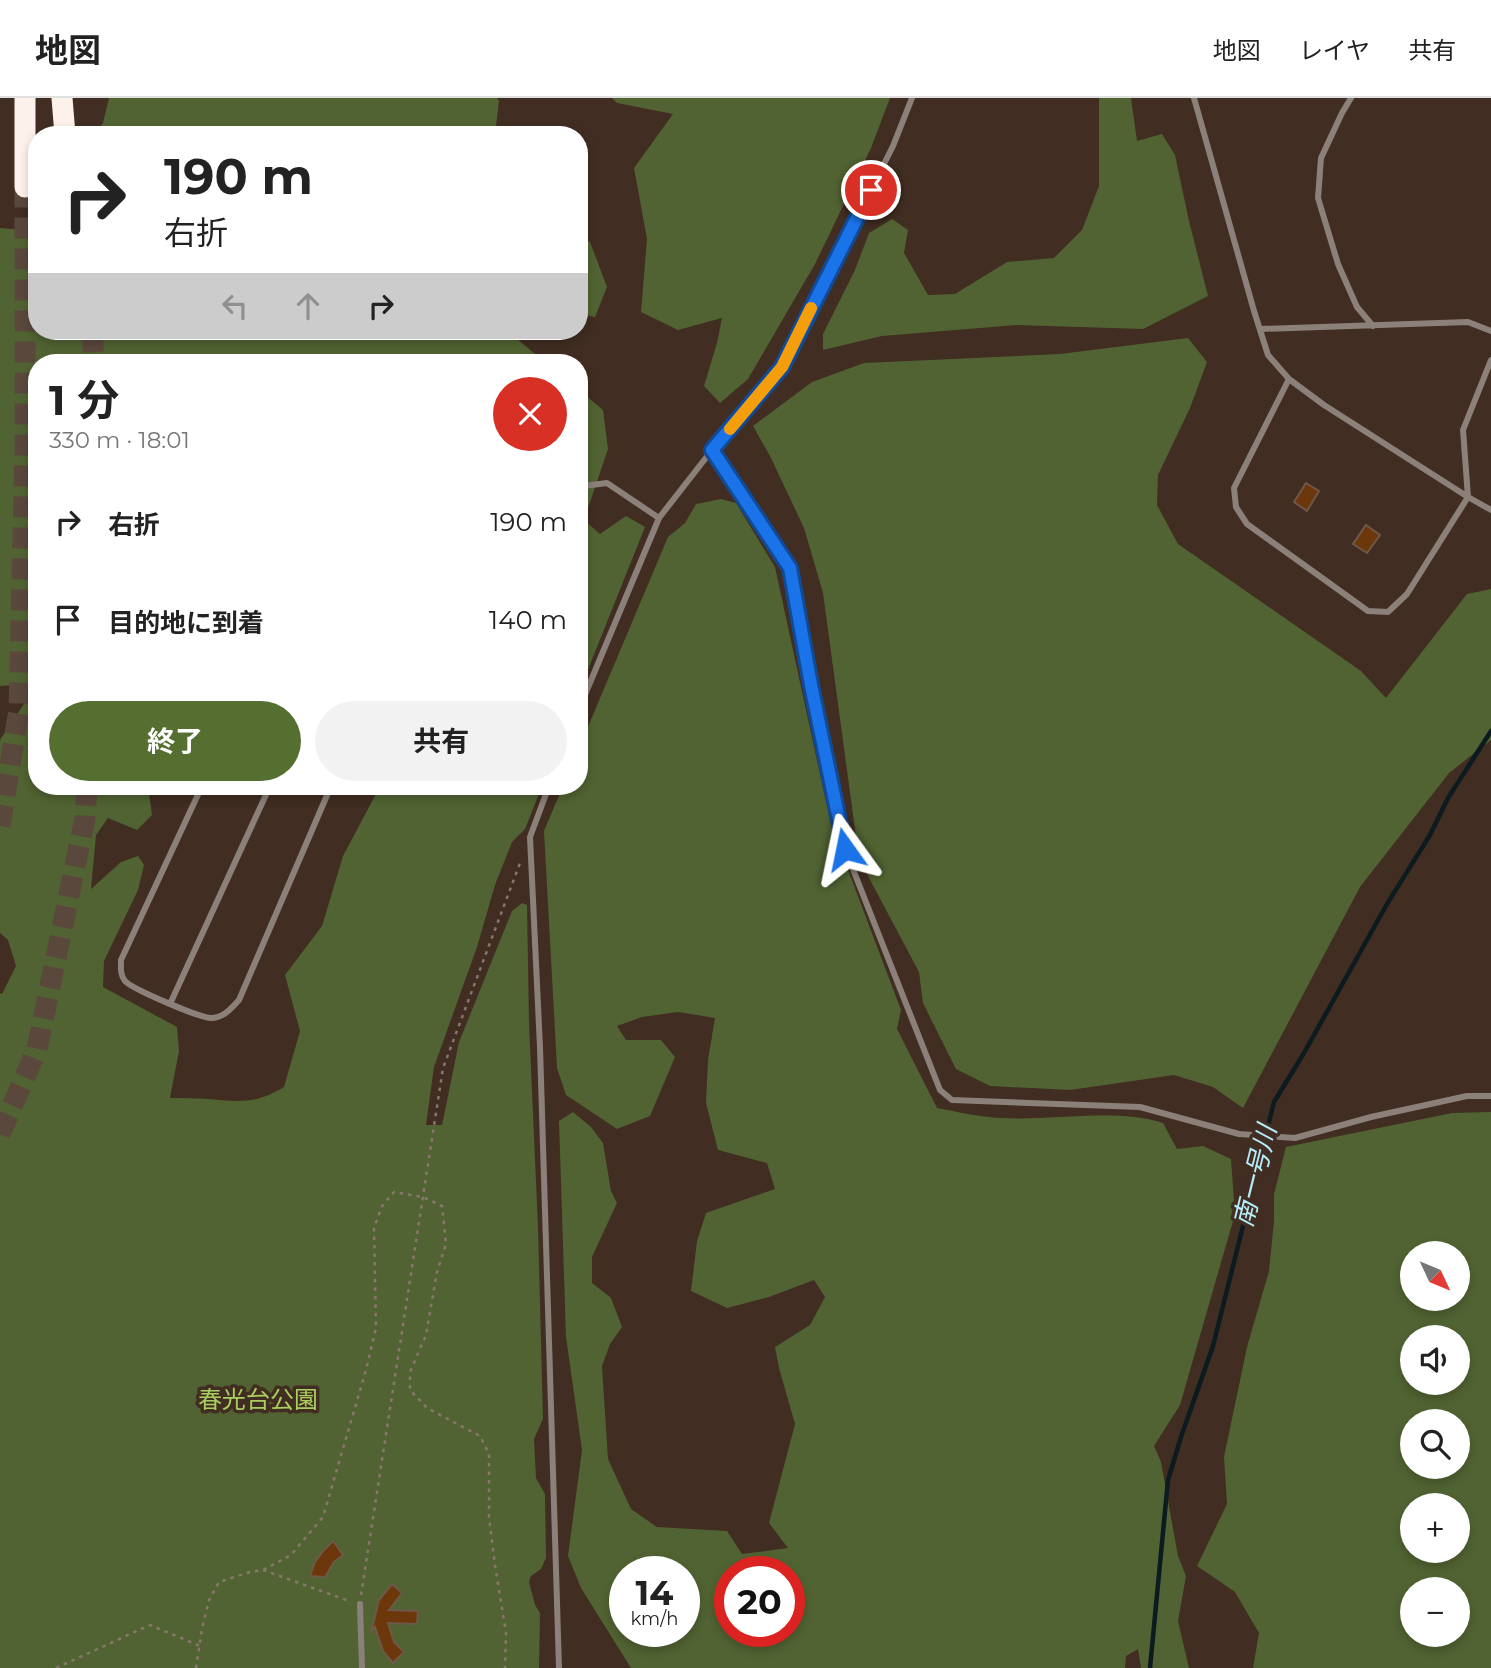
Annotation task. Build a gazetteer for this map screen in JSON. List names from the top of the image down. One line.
{"water":["南一号川"],"parks":["春光台公園"],"north":"bottom right","page":{"header":"地図","nav":["地図","レイヤ","共有"],"turn":["190 m","右折"],"heading":["1 分","330 m · 18:01"],"list":[{"name":"右折","value":"190 m"},{"name":"目的地に到着","value":"140 m"}],"buttons":["終了","共有"],"map_buttons":["+","−"],"speed":"14 km/h","limit":"20"}}
